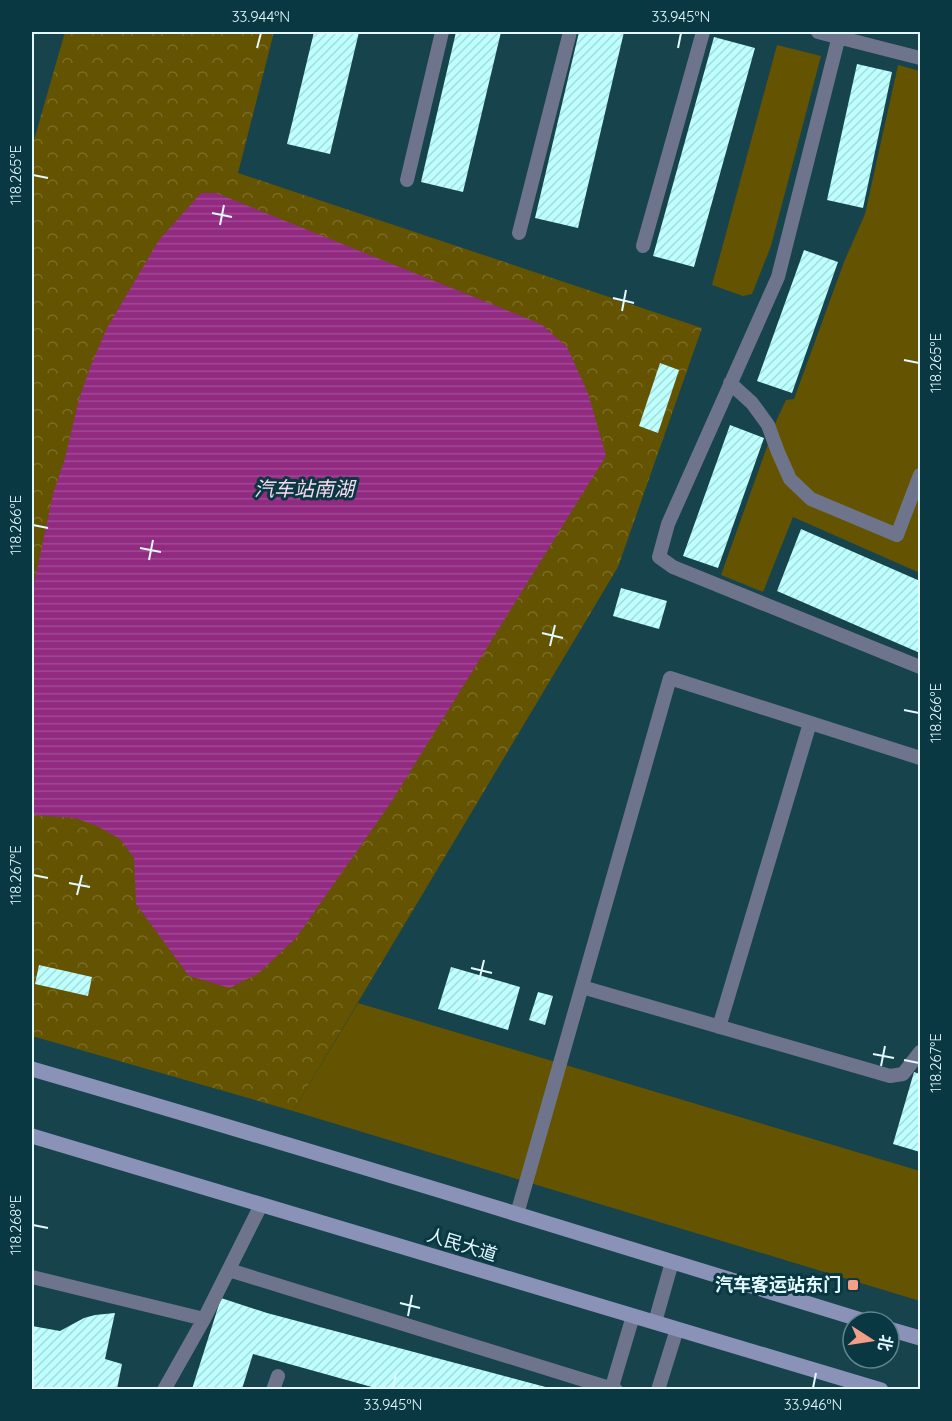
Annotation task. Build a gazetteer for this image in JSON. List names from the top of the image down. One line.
{"streets":{"main road":["人民大道"]},"water":["汽车站南湖"],"places":{"transit":["汽车客运站东门"]},"north":"right","coordinates":["33.944°N","33.945°N","118.265°E","118.266°E","118.267°E","118.268°E","33.946°N"]}
